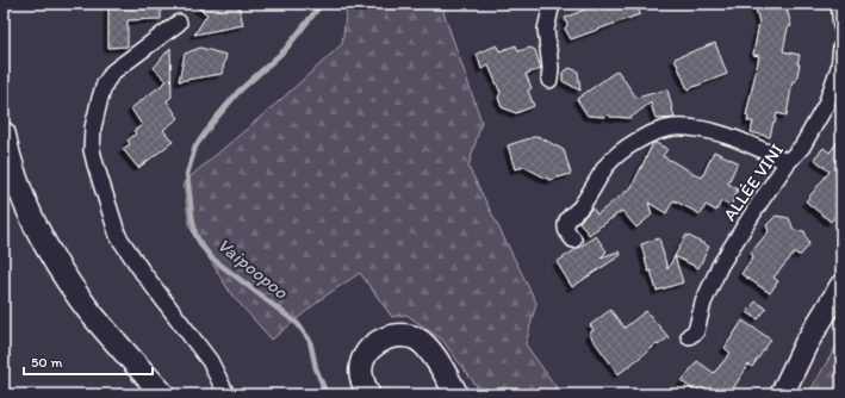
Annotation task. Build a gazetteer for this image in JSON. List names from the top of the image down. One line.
{"streets":{"street":["ALLÉE VINI"]},"water":["Vaipoopoo"],"scale_bar":"50 m"}
